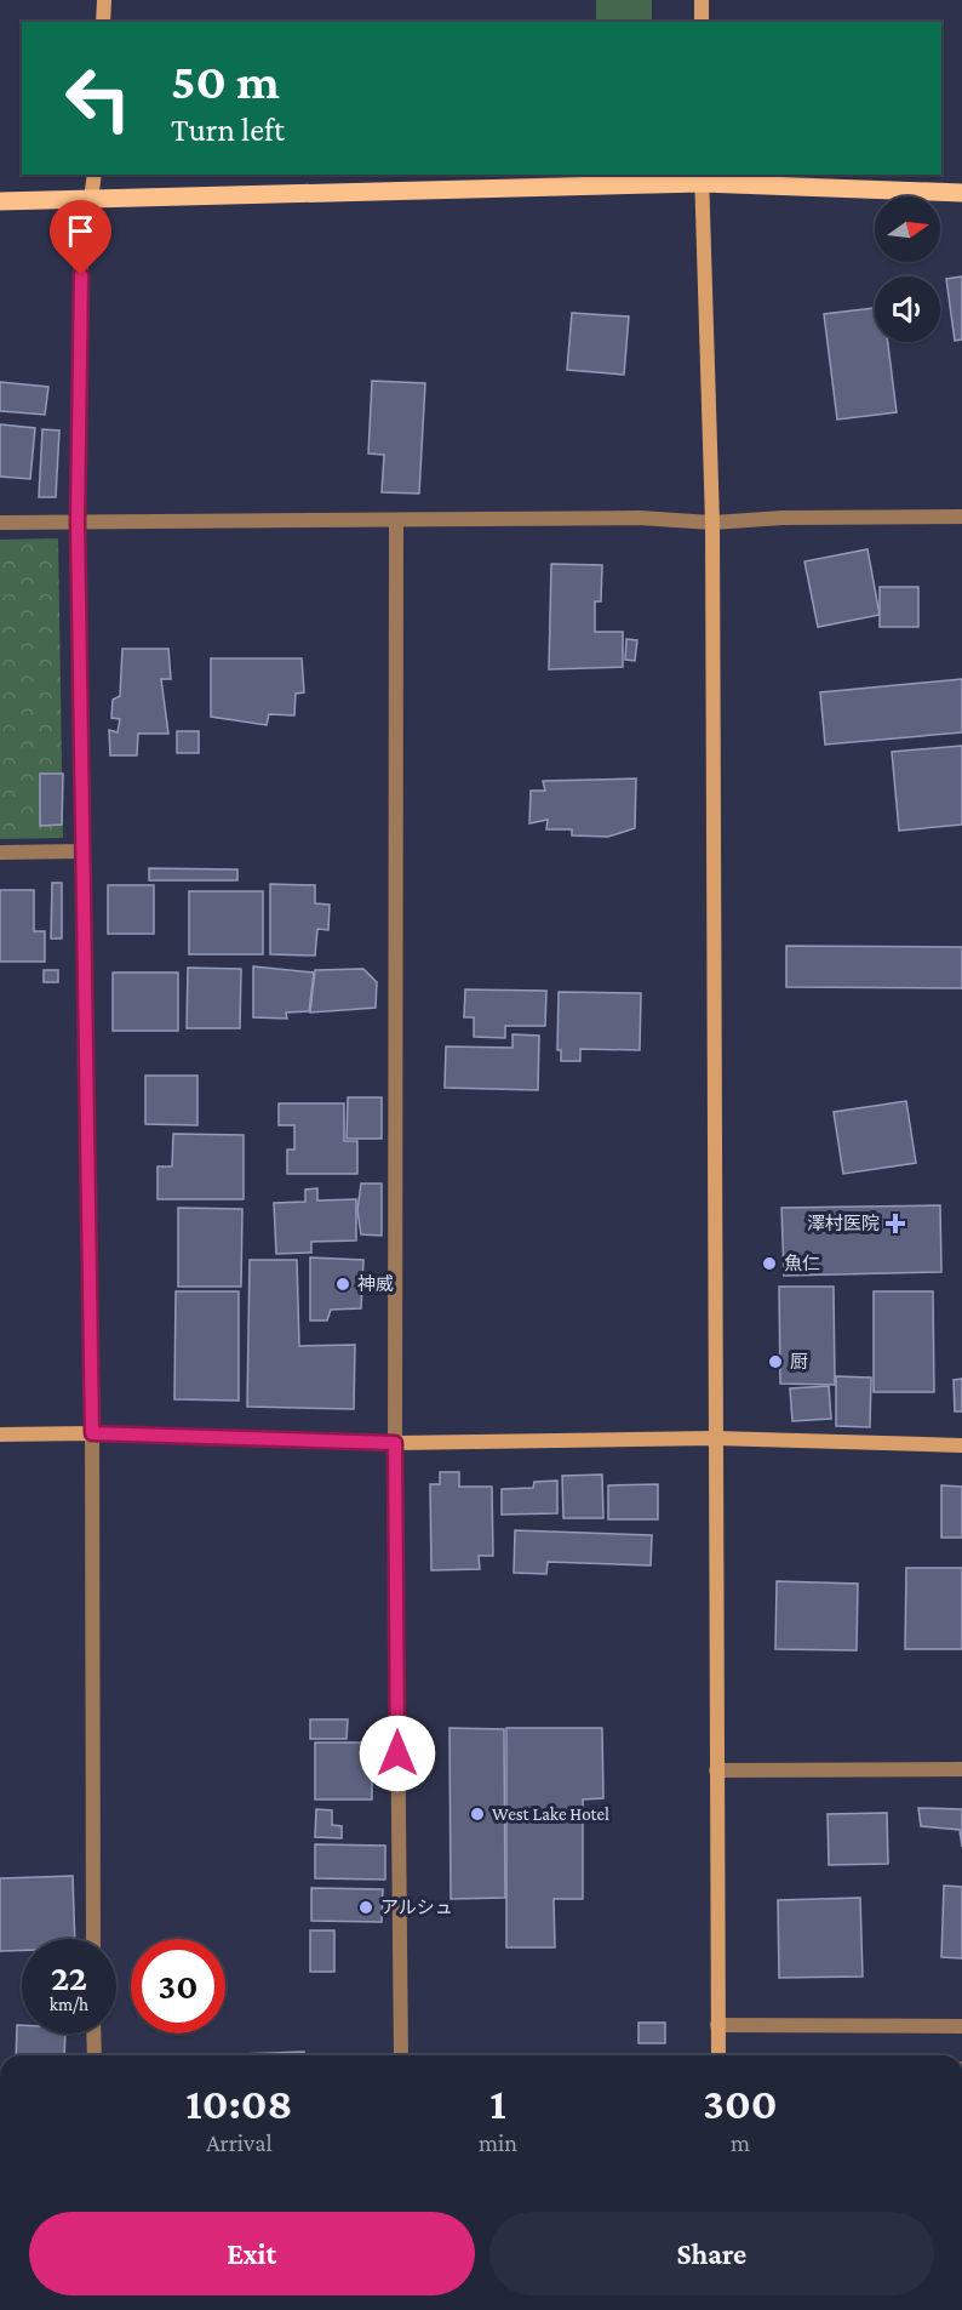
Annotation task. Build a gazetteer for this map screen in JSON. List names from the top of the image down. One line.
{"places":{"health":["澤村医院"],"other":["魚仁","神威","厨","West Lake Hotel","アルシュ"]},"north":"right","page":{"turn":["50 m","Turn left"],"speed":"22 km/h","limit":"30","eta":["10:08","Arrival","1","min","300","m"],"buttons":["Exit","Share"]}}
